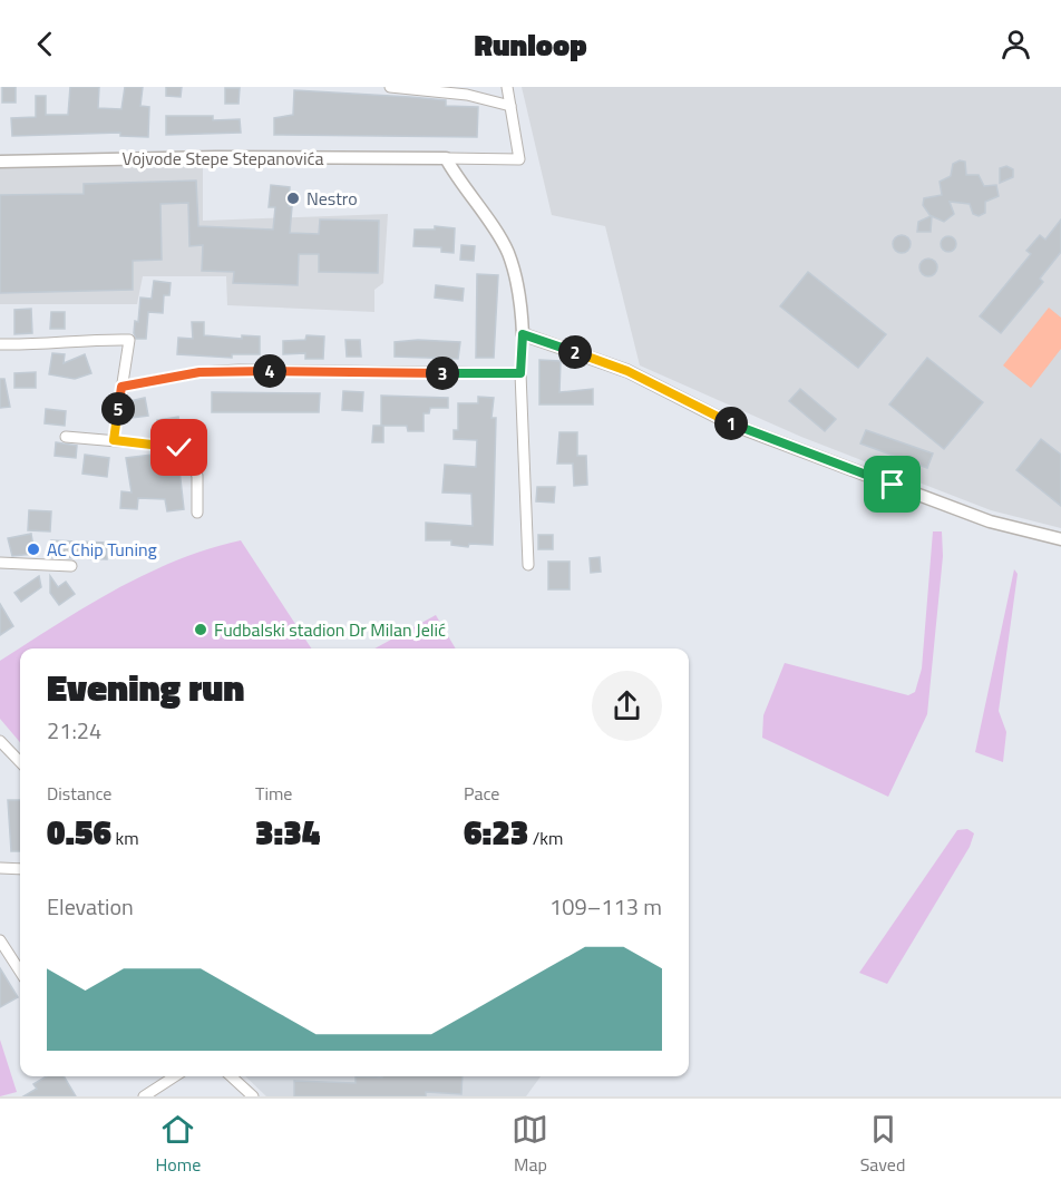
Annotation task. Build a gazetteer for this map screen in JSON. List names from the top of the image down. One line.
{"streets":{"street":["Vojvode Stepe Stepanovića"]},"places":["Nestro","AC Chip Tuning","Fudbalski stadion Dr Milan Jelić"],"page":{"header":"Runloop","pins":["2","4","3","5","1"],"heading":["Evening run","21:24"],"stats":[["Distance","0.56 km"],["Time","3:34"],["Pace","6:23 /km"]],"chart":["Elevation","109–113 m"],"tabs":["Home","Map","Saved"]}}
